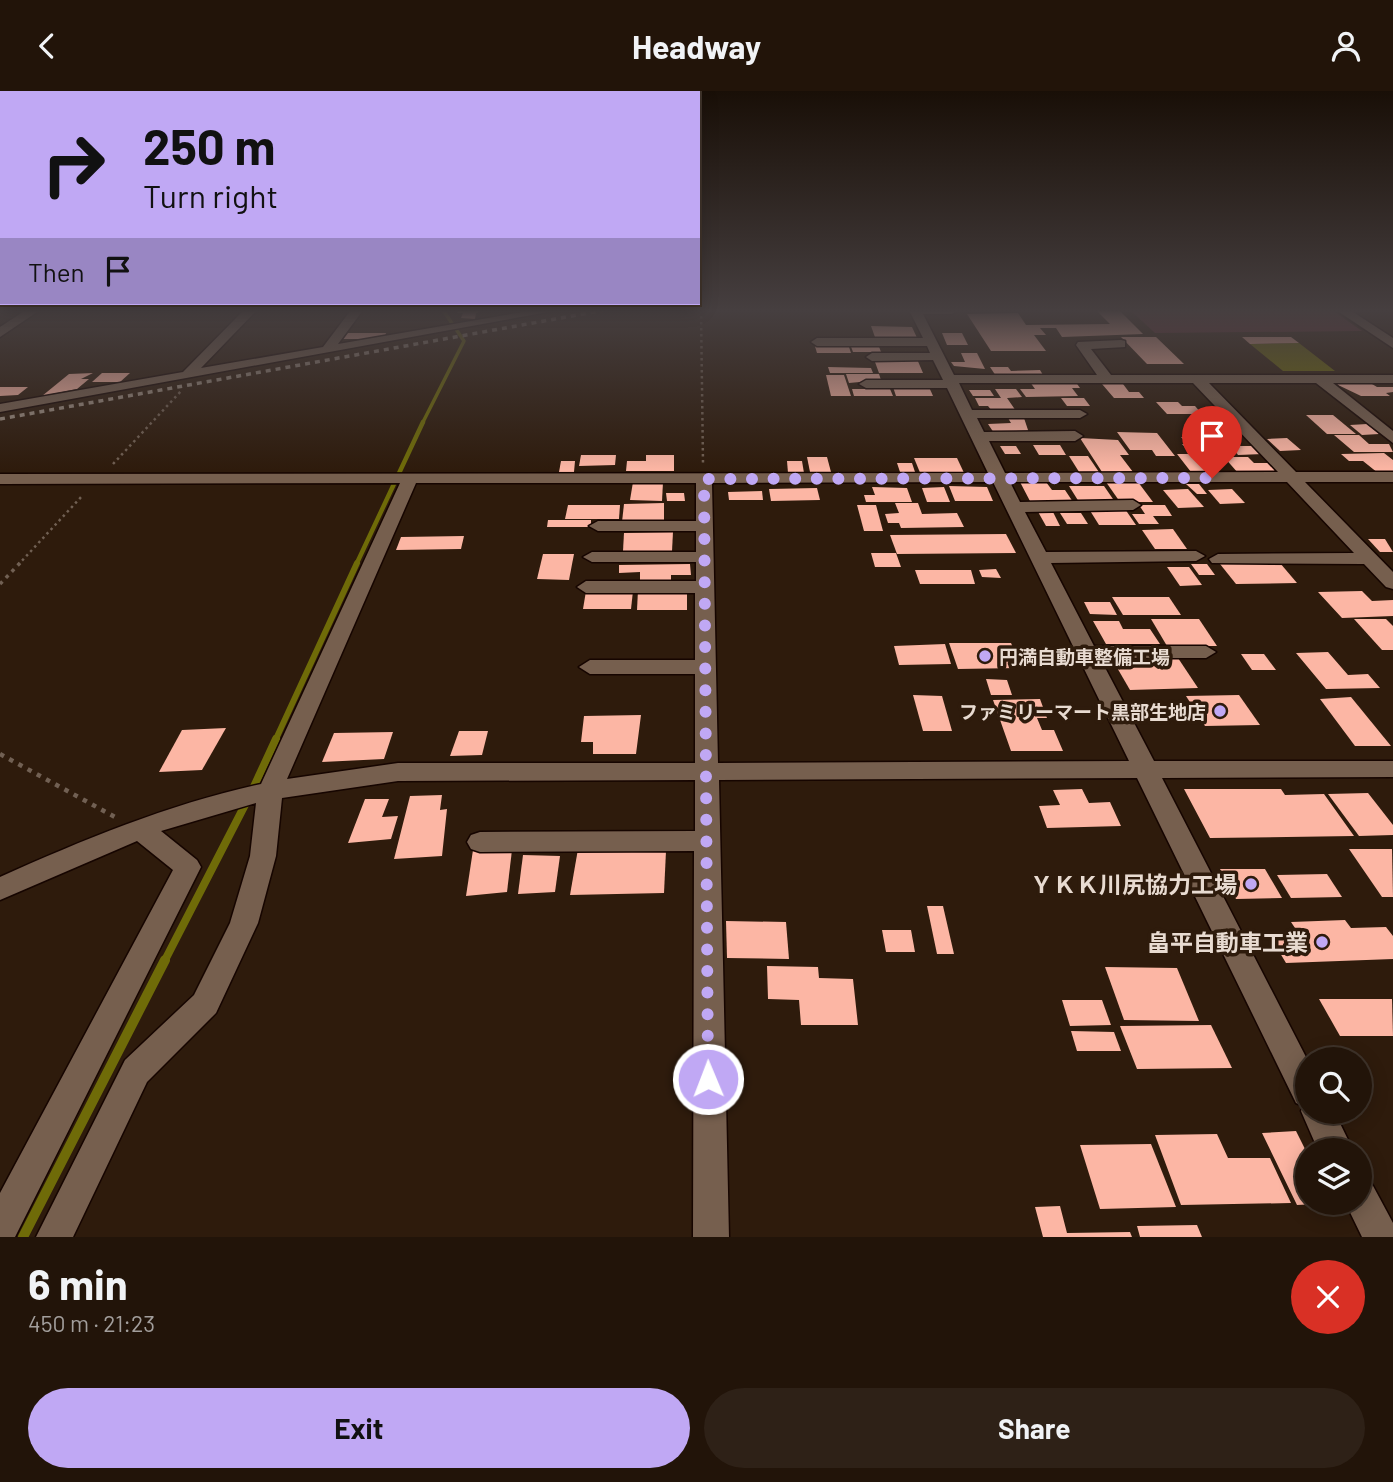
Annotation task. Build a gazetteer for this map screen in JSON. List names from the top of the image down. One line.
{"places":["円満自動車整備工場","ファミリーマート黒部生地店","ＹＫＫ川尻協力工場","畠平自動車工業"],"page":{"header":"Headway","turn":["250 m","Turn right"],"then":"Then","heading":["6 min","450 m · 21:23"],"buttons":["Exit","Share"]}}
